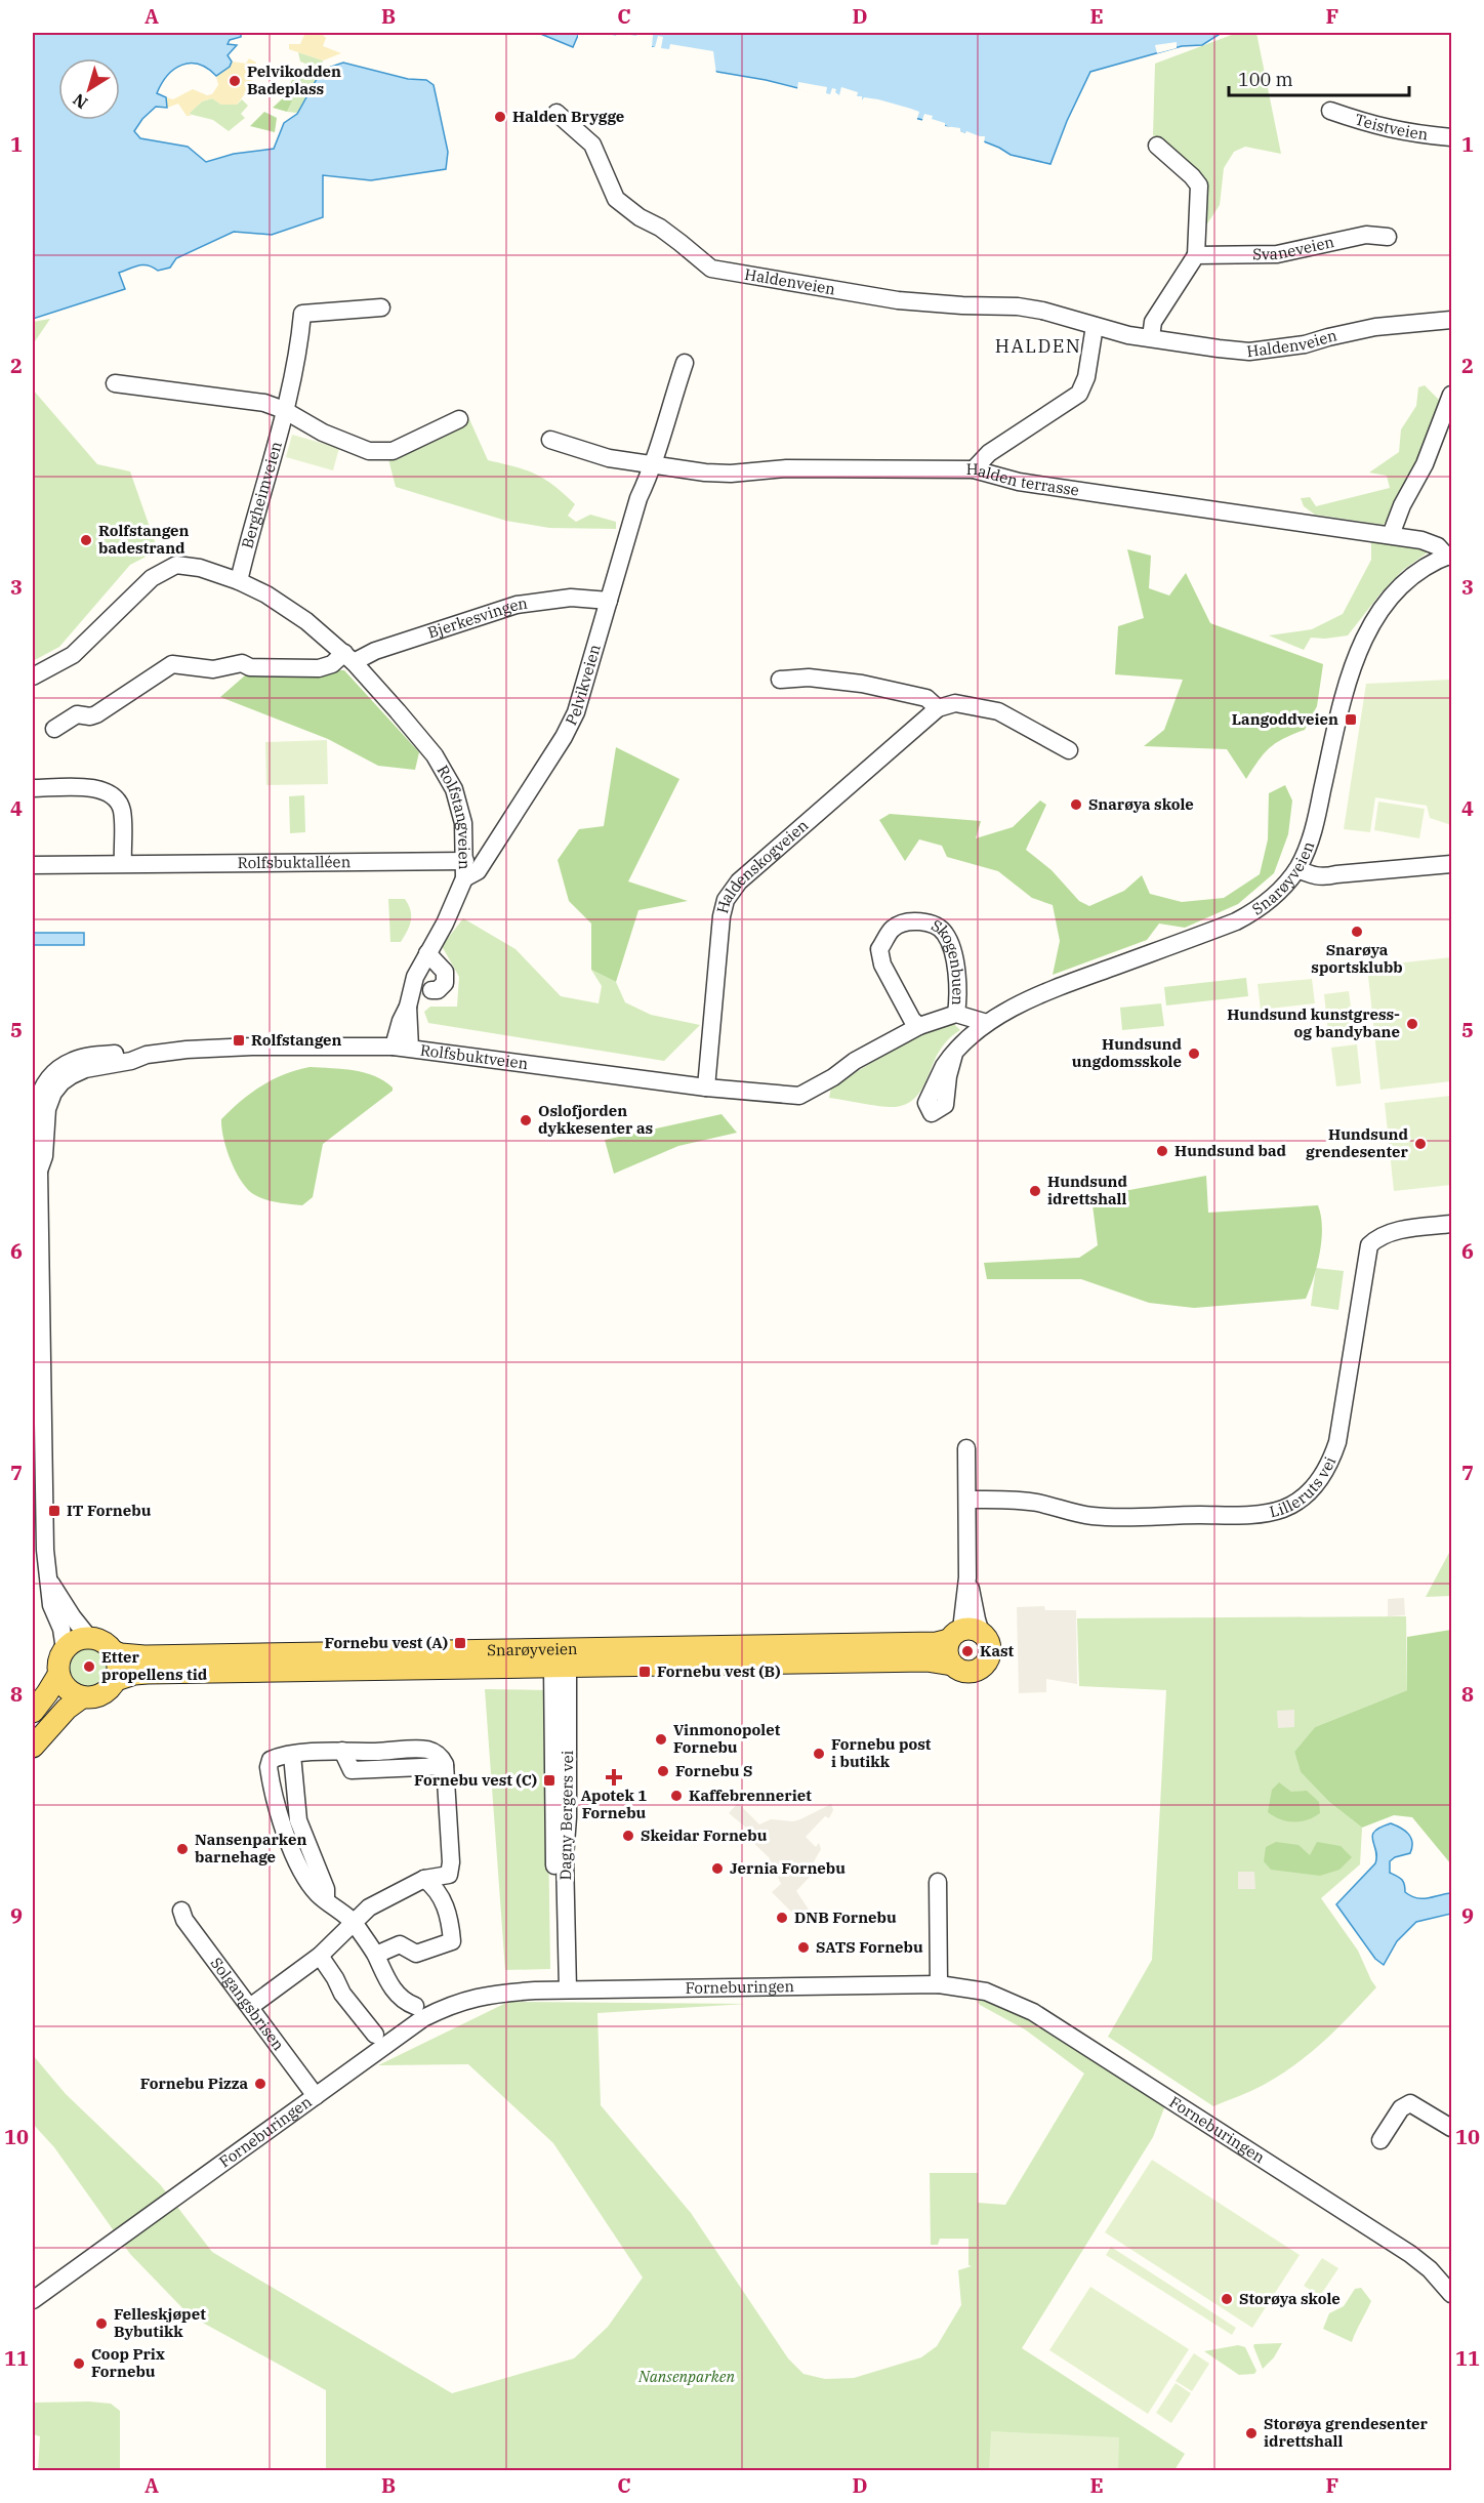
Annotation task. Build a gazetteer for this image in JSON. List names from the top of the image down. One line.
{"streets":{"main road":["Snarøyveien"],"street":["Teistveien","Svaneveien","Haldenveien","Halden terrasse","Bergheimveien","Bjerkesvingen","Pelvikveien","Rolfstangveien","Rolfsbuktalléen","Haldenskogveien","Skogenbuen","Rolfsbuktveien","Lilleruts vei","Dagny Bergers vei","Forneburingen","Solgangsbrisen"]},"crossings":[["Halden terrasse","Pelvikveien"],["Halden terrasse","Snarøyveien"],["Bergheimveien","Rolfstangveien"],["Bjerkesvingen","Pelvikveien"],["Bjerkesvingen","Rolfstangveien"],["Pelvikveien","Rolfstangveien"],["Pelvikveien","Rolfsbuktalléen"],["Rolfstangveien","Rolfsbuktalléen"],["Rolfstangveien","Rolfsbuktveien"],["Haldenskogveien","Rolfsbuktveien"],["Snarøyveien","Skogenbuen"],["Snarøyveien","Rolfsbuktveien"],["Snarøyveien","Dagny Bergers vei"],["Skogenbuen","Rolfsbuktveien"],["Dagny Bergers vei","Forneburingen"],["Forneburingen","Solgangsbrisen"]],"districts":["HALDEN"],"parks":["Nansenparken"],"places":{"other":["Pelvikodden Badeplass","Halden Brygge","Rolfstangen badestrand","Snarøya skole","Snarøya sportsklubb","Hundsund kunstgress- og bandybane","Hundsund ungdomsskole","Oslofjorden dykkesenter as","Hundsund grendesenter","Hundsund bad","Hundsund idrettshall","Kast","Etter propellens tid","Vinmonopolet Fornebu","Fornebu post i butikk","Fornebu S","Kaffebrenneriet","Skeidar Fornebu","Nansenparken barnehage","Jernia Fornebu","DNB Fornebu","SATS Fornebu","Fornebu Pizza","Storøya skole","Felleskjøpet Bybutikk","Coop Prix Fornebu","Storøya grendesenter idrettshall"],"transit":["Langoddveien","Rolfstangen","IT Fornebu","Fornebu vest (A)","Fornebu vest (B)","Fornebu vest (C)"],"health":["Apotek 1 Fornebu"]},"scale_bar":"100 m","north":"bottom left","grid":{"columns":["A","B","C","D","E","F"],"rows":["1","2","3","4","5","6","7","8","9","10","11"]}}
